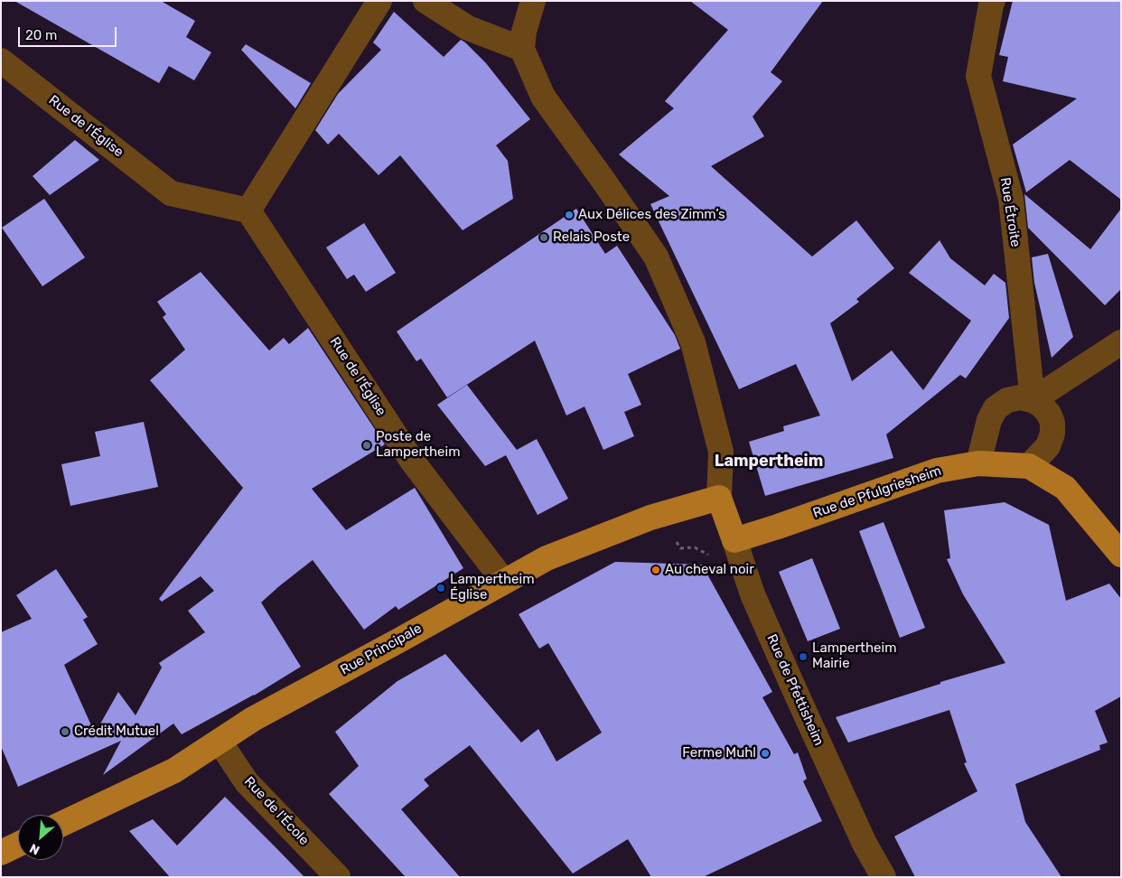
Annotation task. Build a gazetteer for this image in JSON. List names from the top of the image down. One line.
{"streets":{"main road":["Rue de Pfulgriesheim","Rue Principale","Rue de Pfettisheim"],"street":["Rue de l'Église","Rue Étroite","Rue de l'École"]},"crossings":[["Rue de l'Église","Rue Principale"],["Rue Étroite","Rue de Pfulgriesheim"],["Rue de Pfulgriesheim","Rue de Pfettisheim"],["Rue Principale","Rue de Pfettisheim"],["Rue Principale","Rue de l'École"]],"districts":["Lampertheim"],"places":["Aux Délices des Zimm’s","Relais Poste","Poste de Lampertheim","Au cheval noir","Lampertheim Église","Lampertheim Mairie","Crédit Mutuel","Ferme Muhl"],"scale_bar":"20 m","north":"bottom left"}
